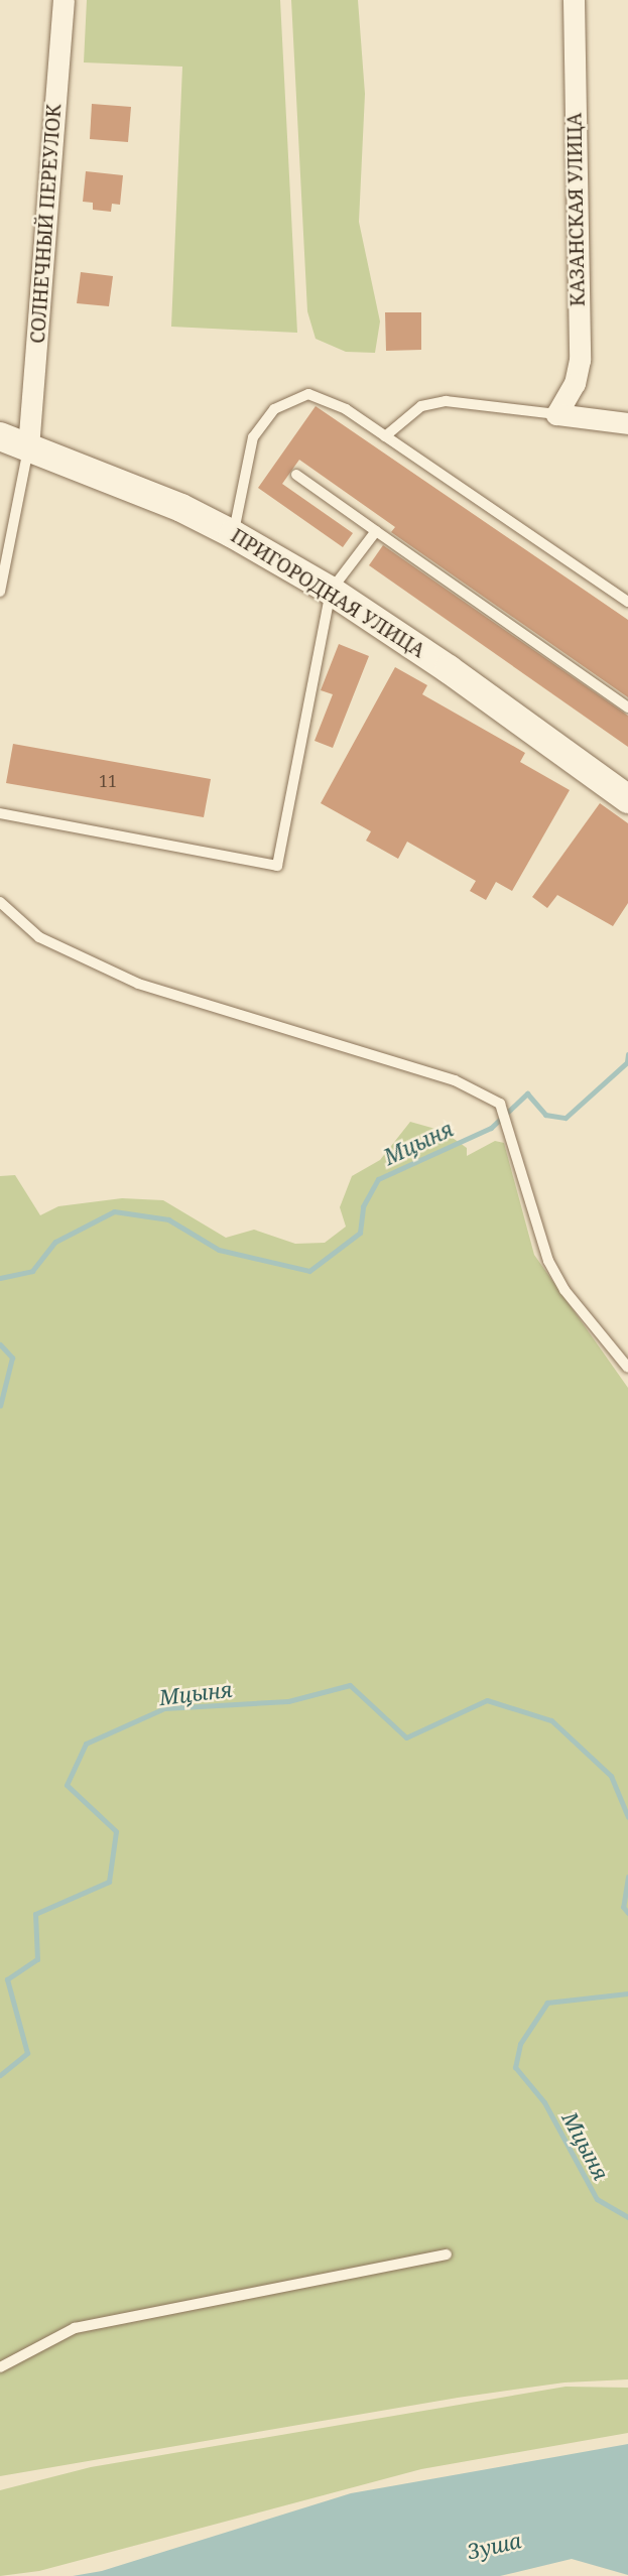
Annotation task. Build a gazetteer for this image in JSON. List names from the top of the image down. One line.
{"streets":{"street":["КАЗАНСКАЯ УЛИЦА","СОЛНЕЧНЫЙ ПЕРЕУЛОК","ПРИГОРОДНАЯ УЛИЦА"]},"crossings":[["СОЛНЕЧНЫЙ ПЕРЕУЛОК","ПРИГОРОДНАЯ УЛИЦА"]],"water":["Мцыня","Зуша"],"house_numbers":["11"]}
